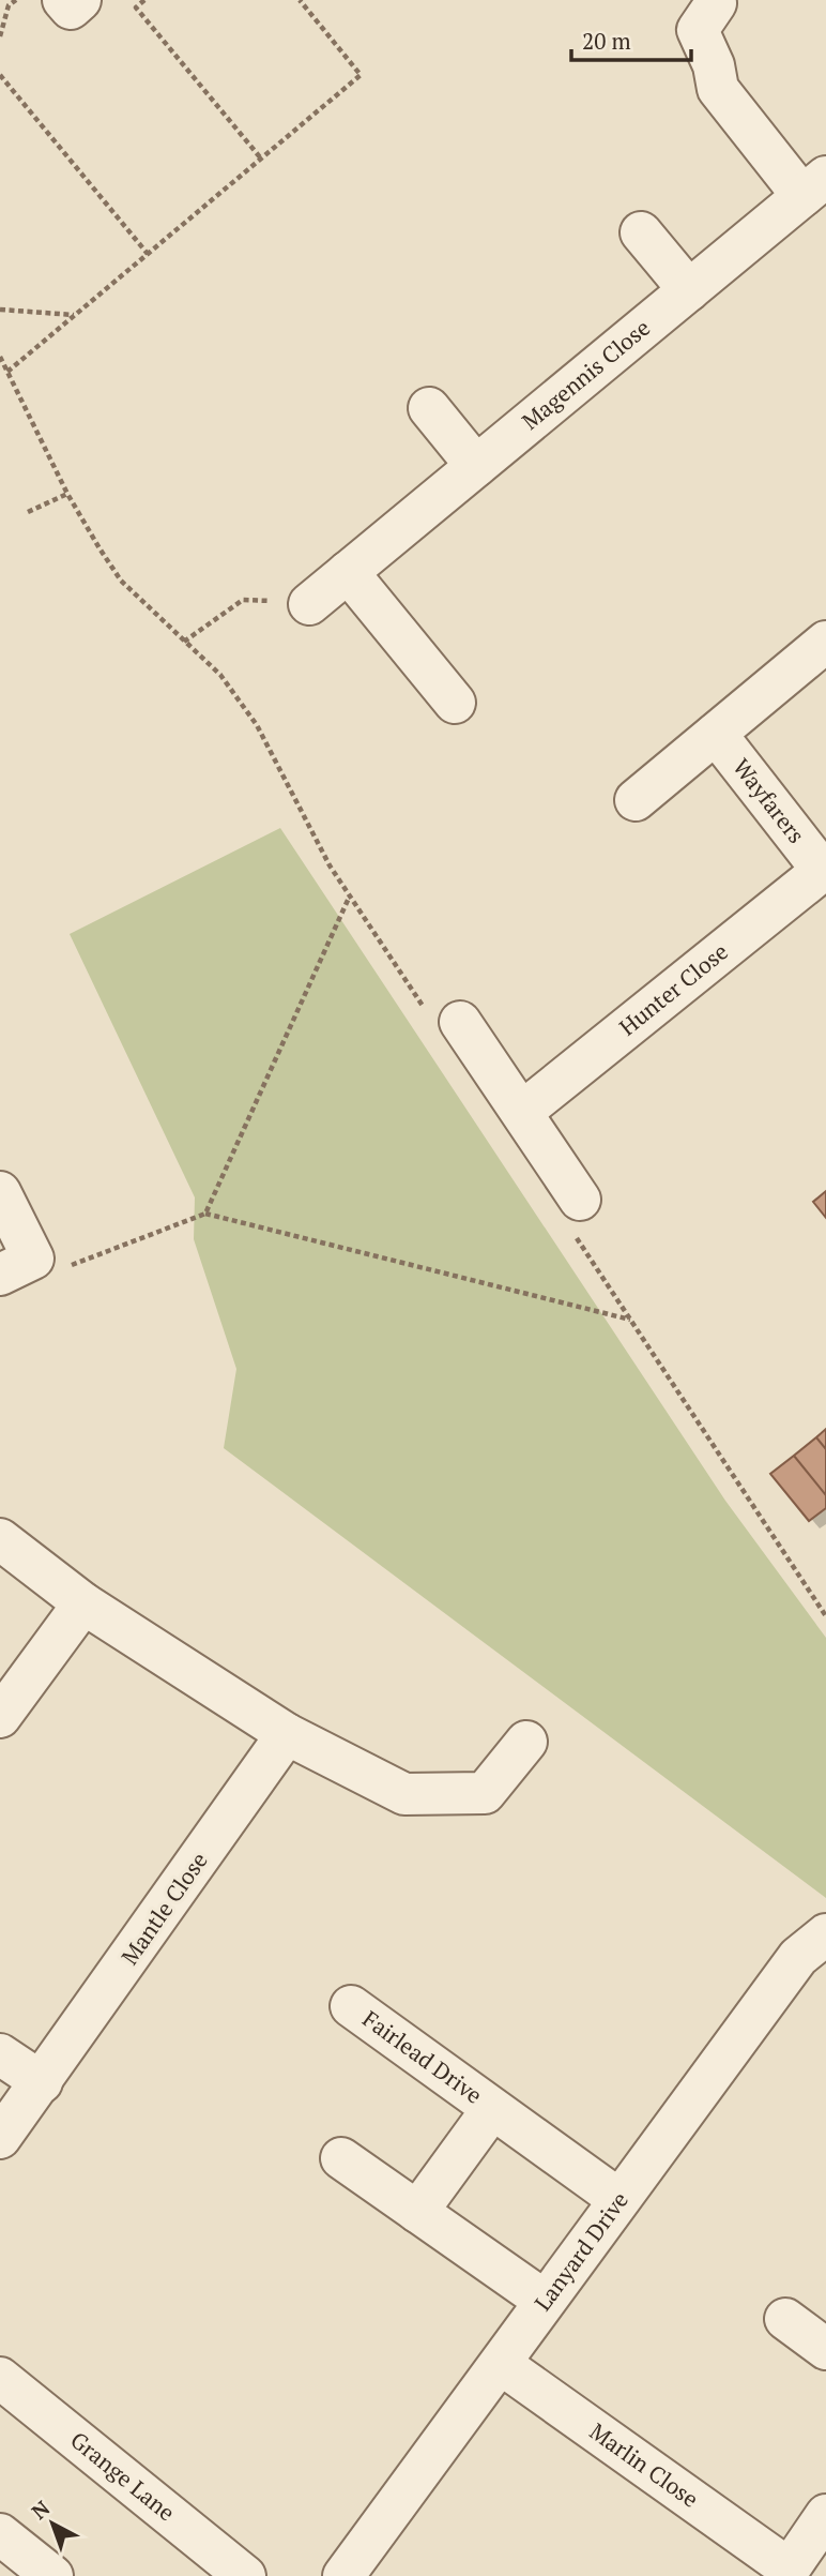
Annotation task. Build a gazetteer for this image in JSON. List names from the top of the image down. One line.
{"streets":{"street":["Magennis Close","Wayfarers","Hunter Close","Mantle Close","Fairlead Drive","Lanyard Drive","Marlin Close","Grange Lane"]},"crossings":[["Wayfarers","Hunter Close"],["Fairlead Drive","Lanyard Drive"],["Lanyard Drive","Marlin Close"]],"scale_bar":"20 m","north":"top left"}
